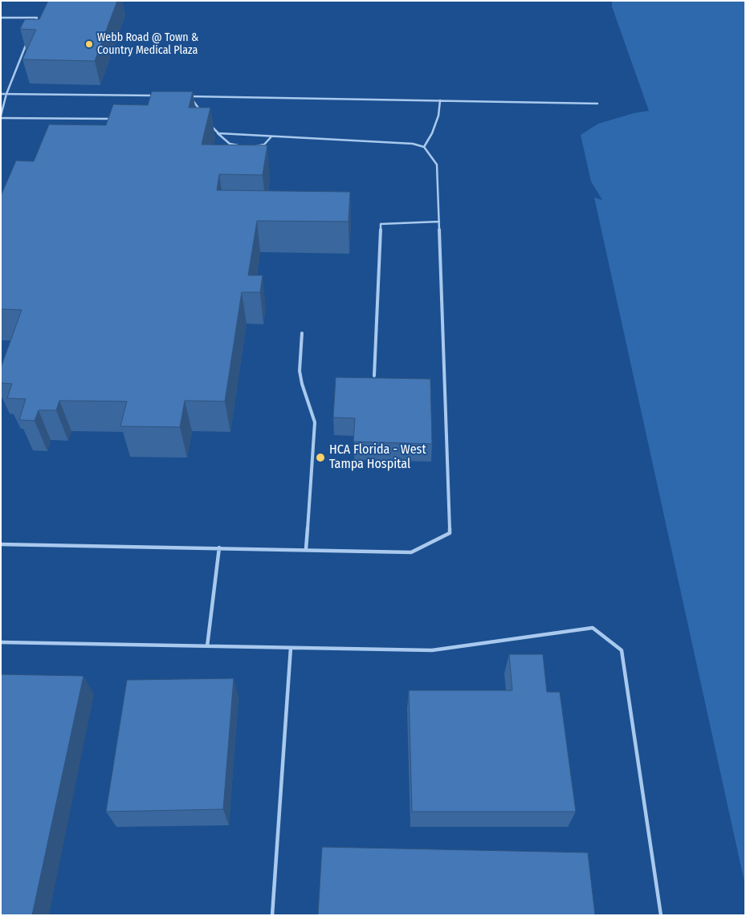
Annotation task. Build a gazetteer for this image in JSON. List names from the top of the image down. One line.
{"places":["Webb Road @ Town & Country Medical Plaza","HCA Florida - West Tampa Hospital"]}
